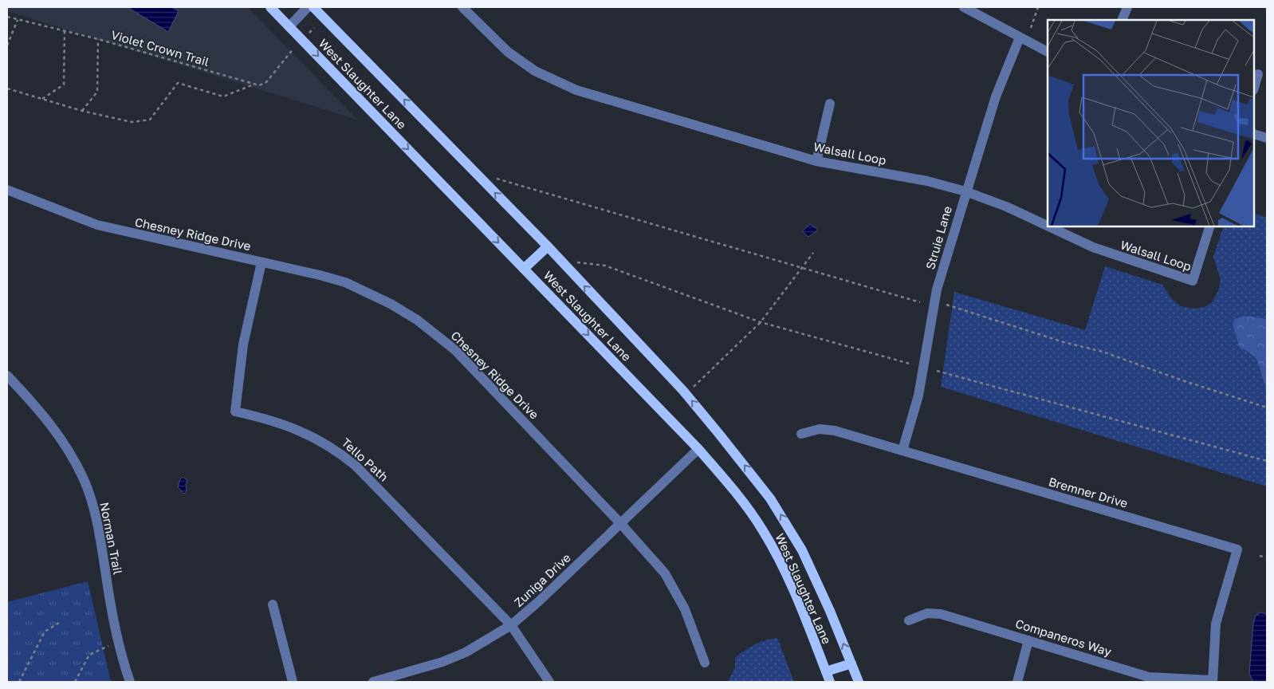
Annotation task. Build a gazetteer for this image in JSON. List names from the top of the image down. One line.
{"streets":{"main road":["West Slaughter Lane"],"street":["Walsall Loop","Chesney Ridge Drive","Struie Lane","Tello Path","Bremner Drive","Norman Trail","Zuniga Drive","Companeros Way"],"path":["Violet Crown Trail"]},"crossings":[["West Slaughter Lane","Zuniga Drive"],["Walsall Loop","Struie Lane"],["Chesney Ridge Drive","Tello Path"],["Chesney Ridge Drive","Zuniga Drive"],["Struie Lane","Bremner Drive"],["Tello Path","Zuniga Drive"],["Bremner Drive","Companeros Way"]]}
